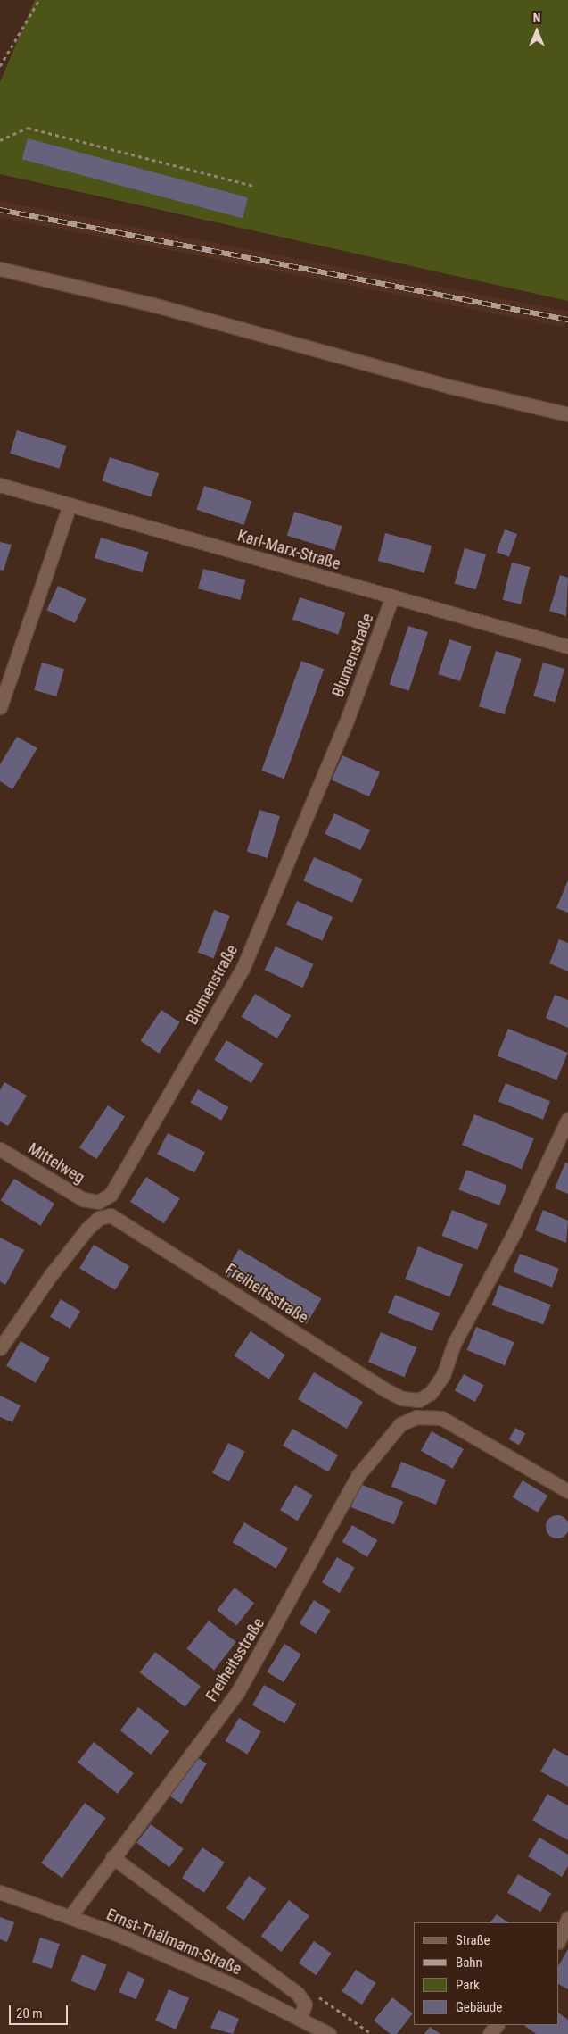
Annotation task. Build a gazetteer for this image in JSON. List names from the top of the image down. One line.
{"streets":{"street":["Karl-Marx-Straße","Blumenstraße","Mittelweg","Freiheitsstraße","Ernst-Thälmann-Straße"]},"crossings":[["Karl-Marx-Straße","Blumenstraße"],["Blumenstraße","Mittelweg"],["Freiheitsstraße","Ernst-Thälmann-Straße"]],"legend":["Straße","Bahn","Park","Gebäude"],"scale_bar":"20 m","north":"top"}
